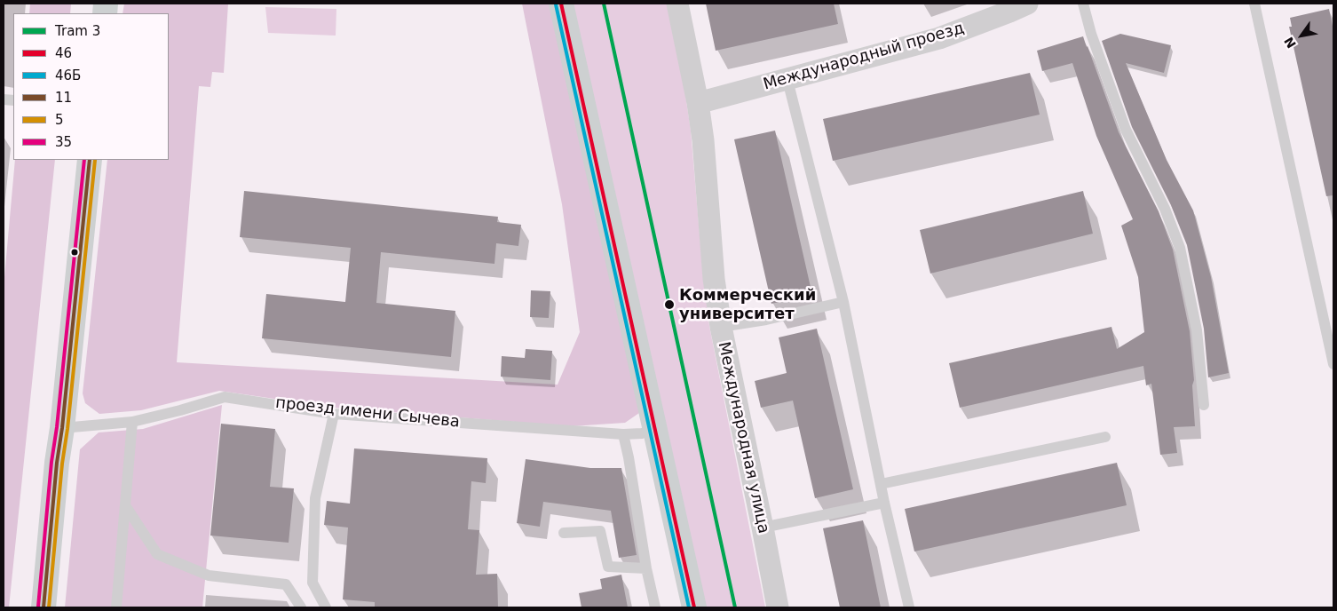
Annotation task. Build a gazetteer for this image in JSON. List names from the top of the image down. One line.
{"streets":{"street":["Международный проезд","Международная улица"],"lane":["проезд имени Сычева"]},"crossings":[["Международный проезд","Международная улица"]],"places":["Коммерческий университет"],"lines":["tram line 3","transit line 46","transit line 46Б","transit line 11","transit line 5","transit line 35"],"legend":["Tram 3","46","46Б","11","5","35"],"north":"bottom left"}
